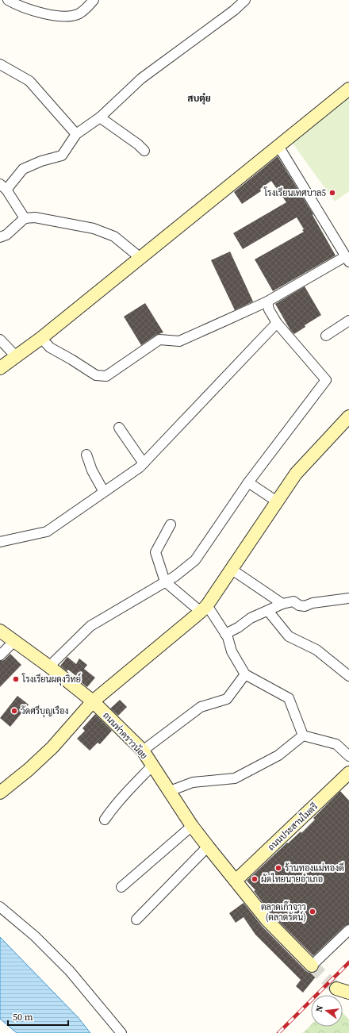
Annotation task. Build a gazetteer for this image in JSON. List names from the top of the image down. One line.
{"streets":{"street":["ถนนท่าคราวน้อย","ถนนประสานไมตรี"]},"crossings":[["ถนนท่าคราวน้อย","ถนนประสานไมตรี"]],"districts":["สบตุ๋ย"],"places":["โรงเรียนเทศบาล5","โรงเรียนผดุงวิทย์","วัดศรีบุญเรือง","ร้านทองแม่ทองดี","ผัดไทยนายอำเภอ","ตลาดเก๊าจาว (ตลาดรัตน์)"],"scale_bar":"50 m","north":"left"}
